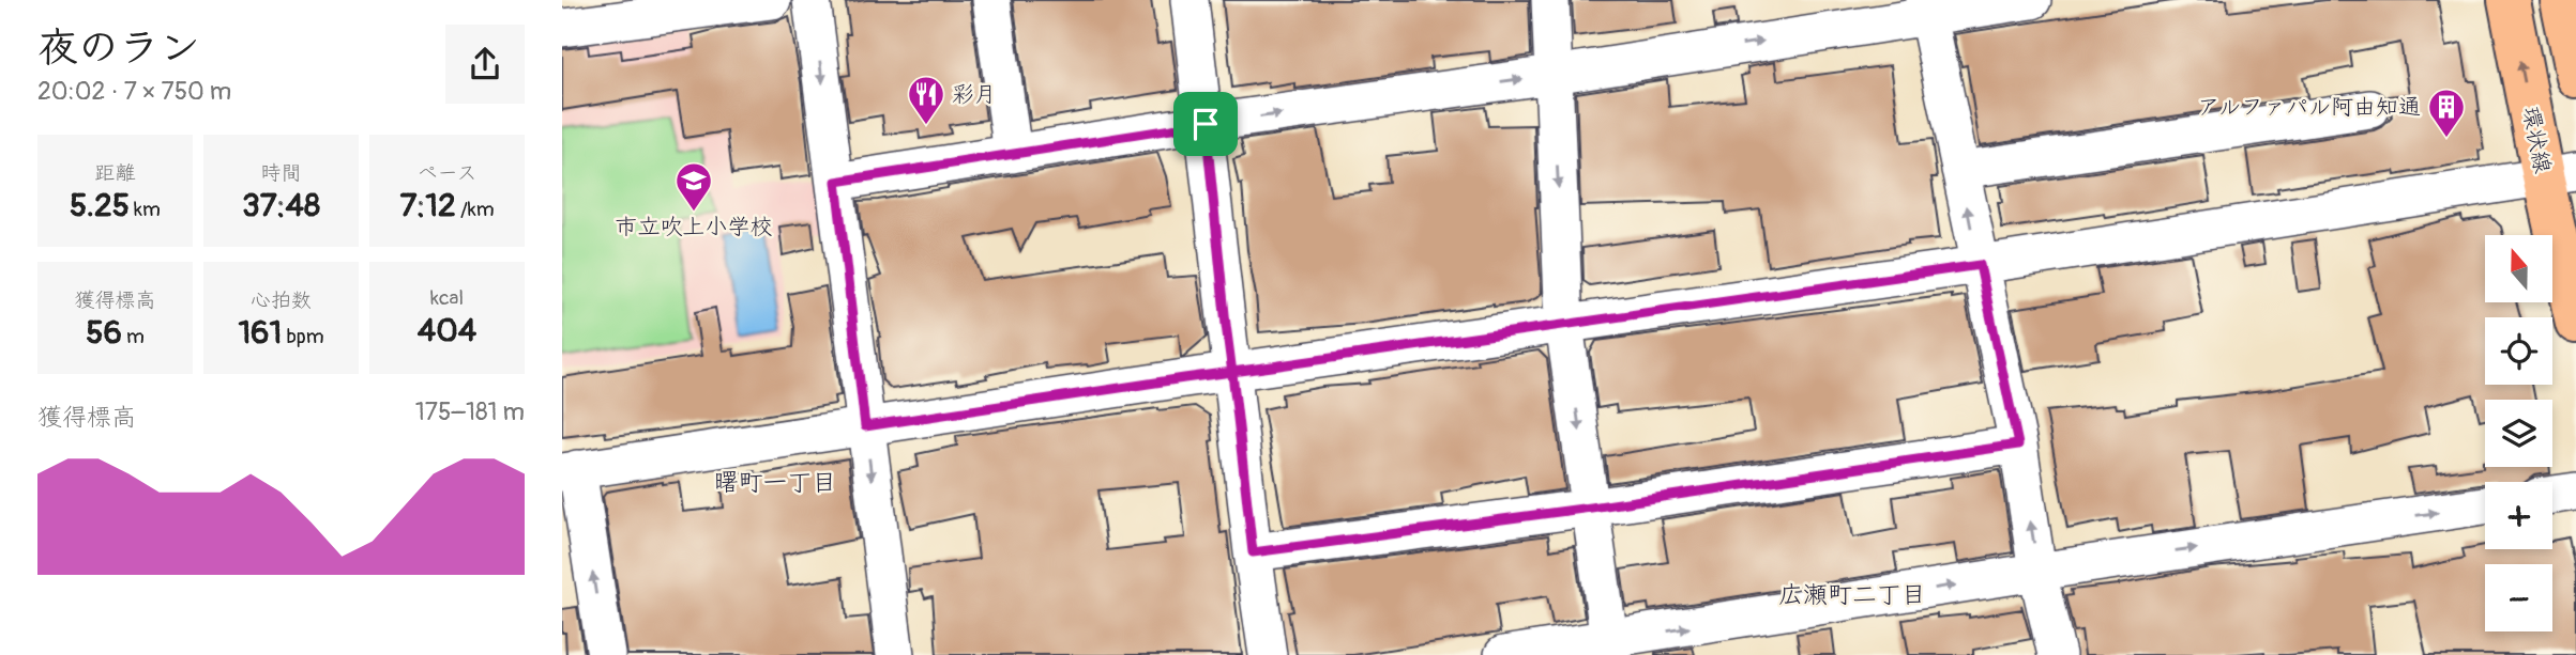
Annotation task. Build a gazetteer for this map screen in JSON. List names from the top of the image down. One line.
{"streets":{"main road":["環状線"]},"districts":["曙町一丁目","広瀬町二丁目"],"places":{"restaurant":["彩月"],"building":["アルファパル阿由知通"],"school or university":["市立吹上小学校"]},"north":"top","page":{"heading":["夜のラン","20:02 · 7 × 750 m"],"stats":[["距離","5.25 km"],["時間","37:48"],["ペース","7:12 /km"],["獲得標高","56 m"],["心拍数","161 bpm"],["kcal","404"]],"map_buttons":["+","−"],"chart":["獲得標高","175–181 m"]}}
